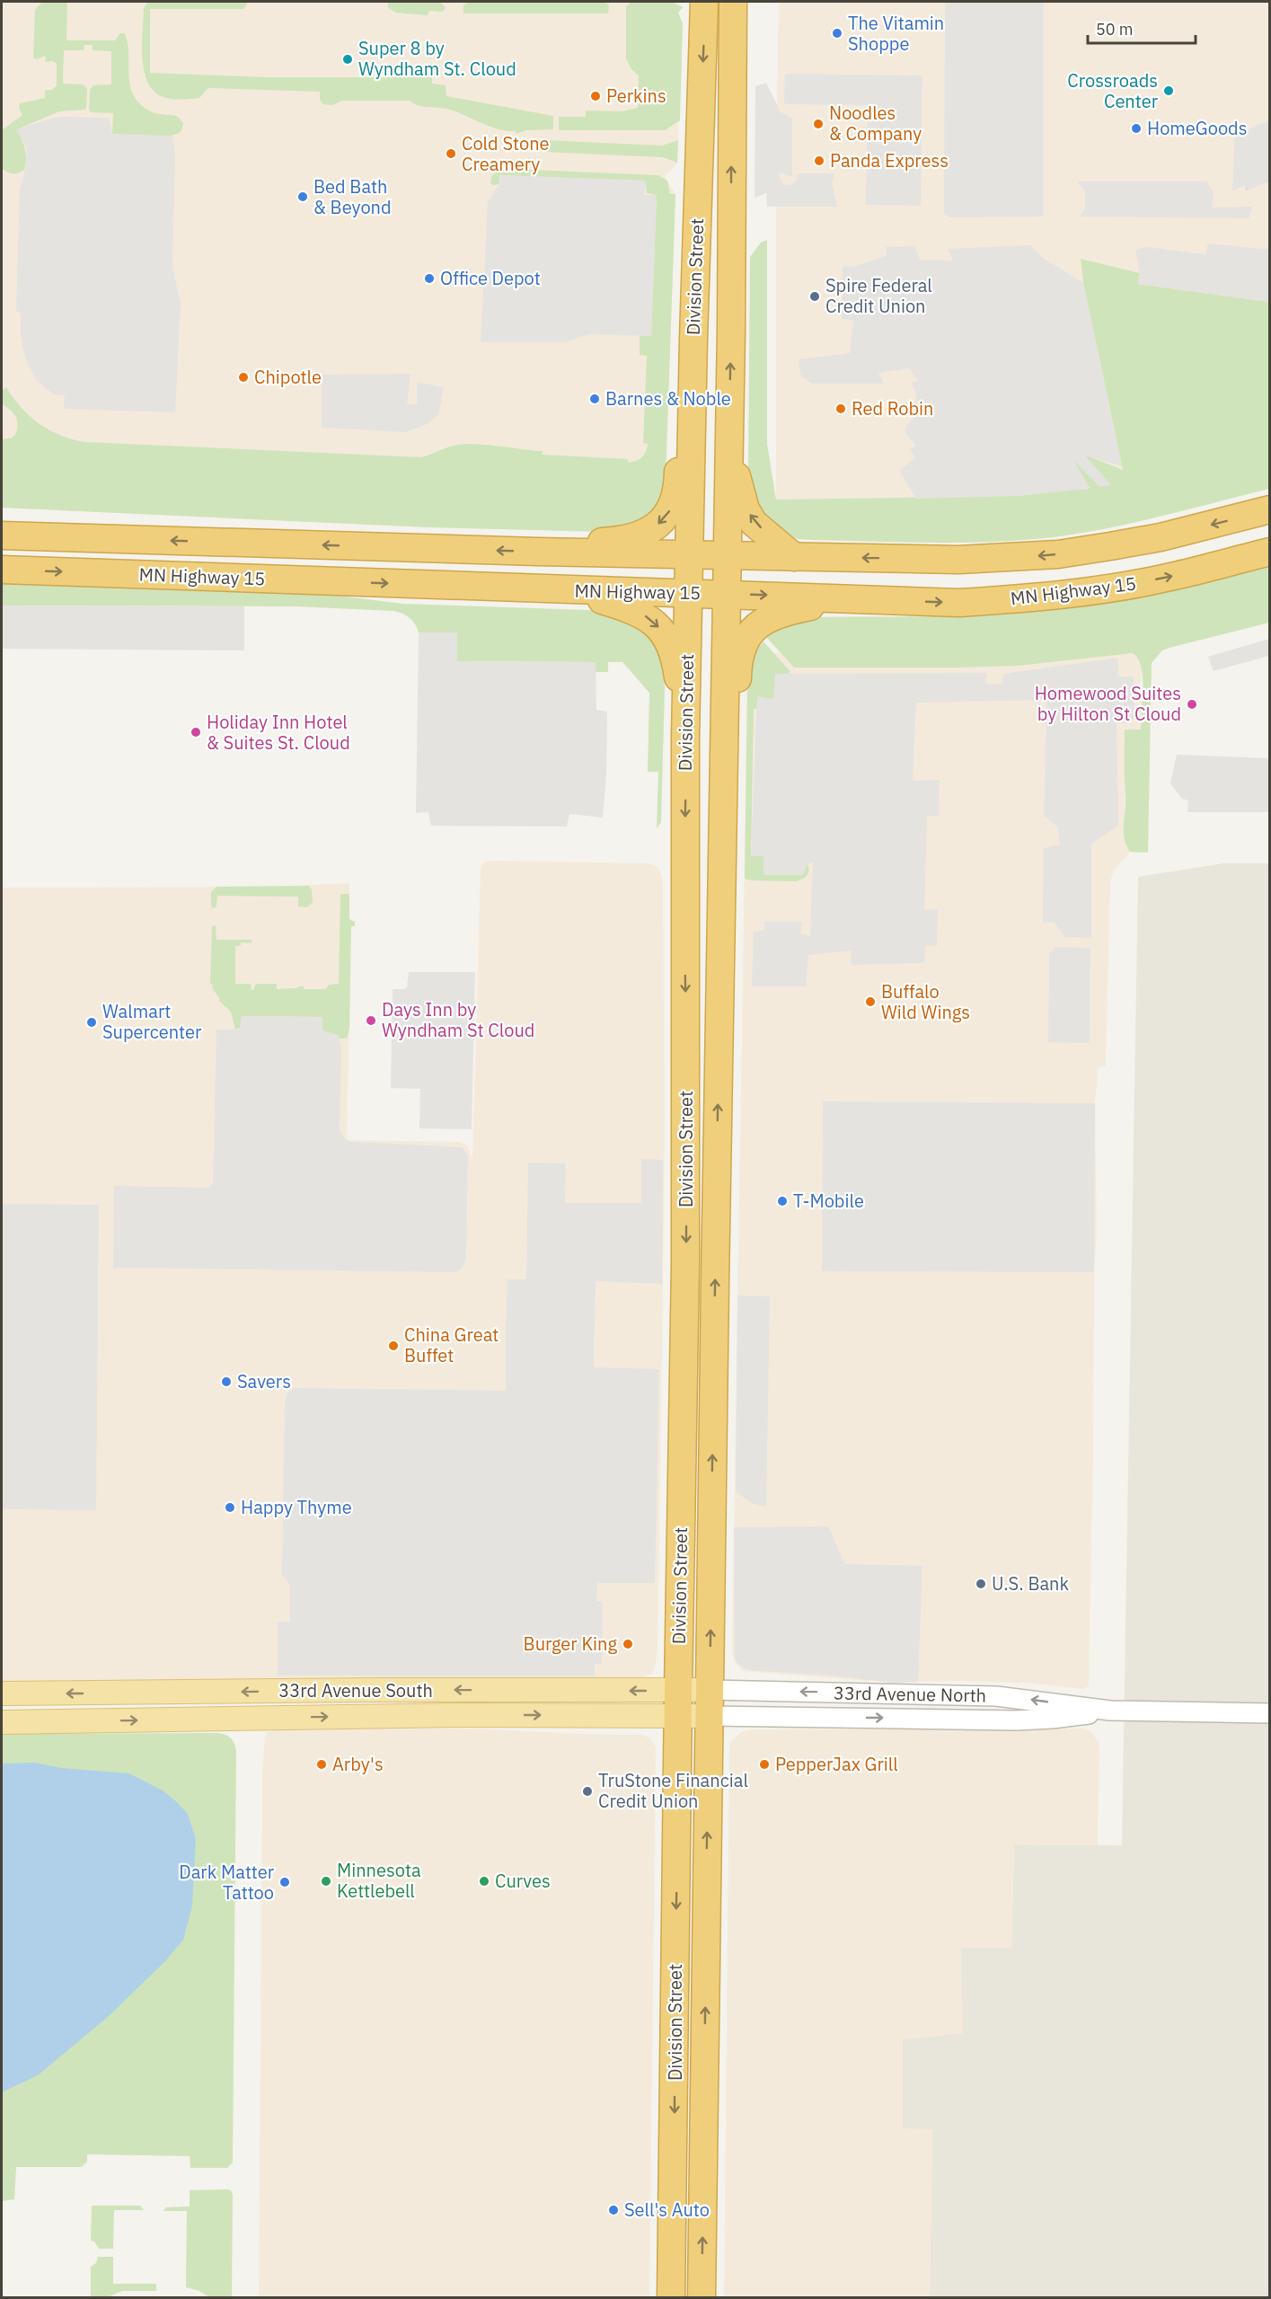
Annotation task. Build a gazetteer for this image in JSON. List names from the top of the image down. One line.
{"streets":{"highway":["Division Street","MN Highway 15"],"main road":["33rd Avenue South"],"street":["33rd Avenue North"]},"crossings":[["Division Street","MN Highway 15"],["Division Street","33rd Avenue South"],["Division Street","33rd Avenue North"],["33rd Avenue South","33rd Avenue North"]],"places":["The Vitamin Shoppe","Super 8 by Wyndham St. Cloud","Crossroads Center","Perkins","Noodles & Company","HomeGoods","Cold Stone Creamery","Panda Express","Bed Bath & Beyond","Office Depot","Spire Federal Credit Union","Chipotle","Barnes & Noble","Red Robin","Homewood Suites by Hilton St Cloud","Holiday Inn Hotel & Suites St. Cloud","Buffalo Wild Wings","Days Inn by Wyndham St Cloud","Walmart Supercenter","T-Mobile","China Great Buffet","Savers","Happy Thyme","U.S. Bank","Burger King","Arby's","PepperJax Grill","TruStone Financial Credit Union","Minnesota Kettlebell","Curves","Dark Matter Tattoo","Sell's Auto"],"scale_bar":"50 m"}
